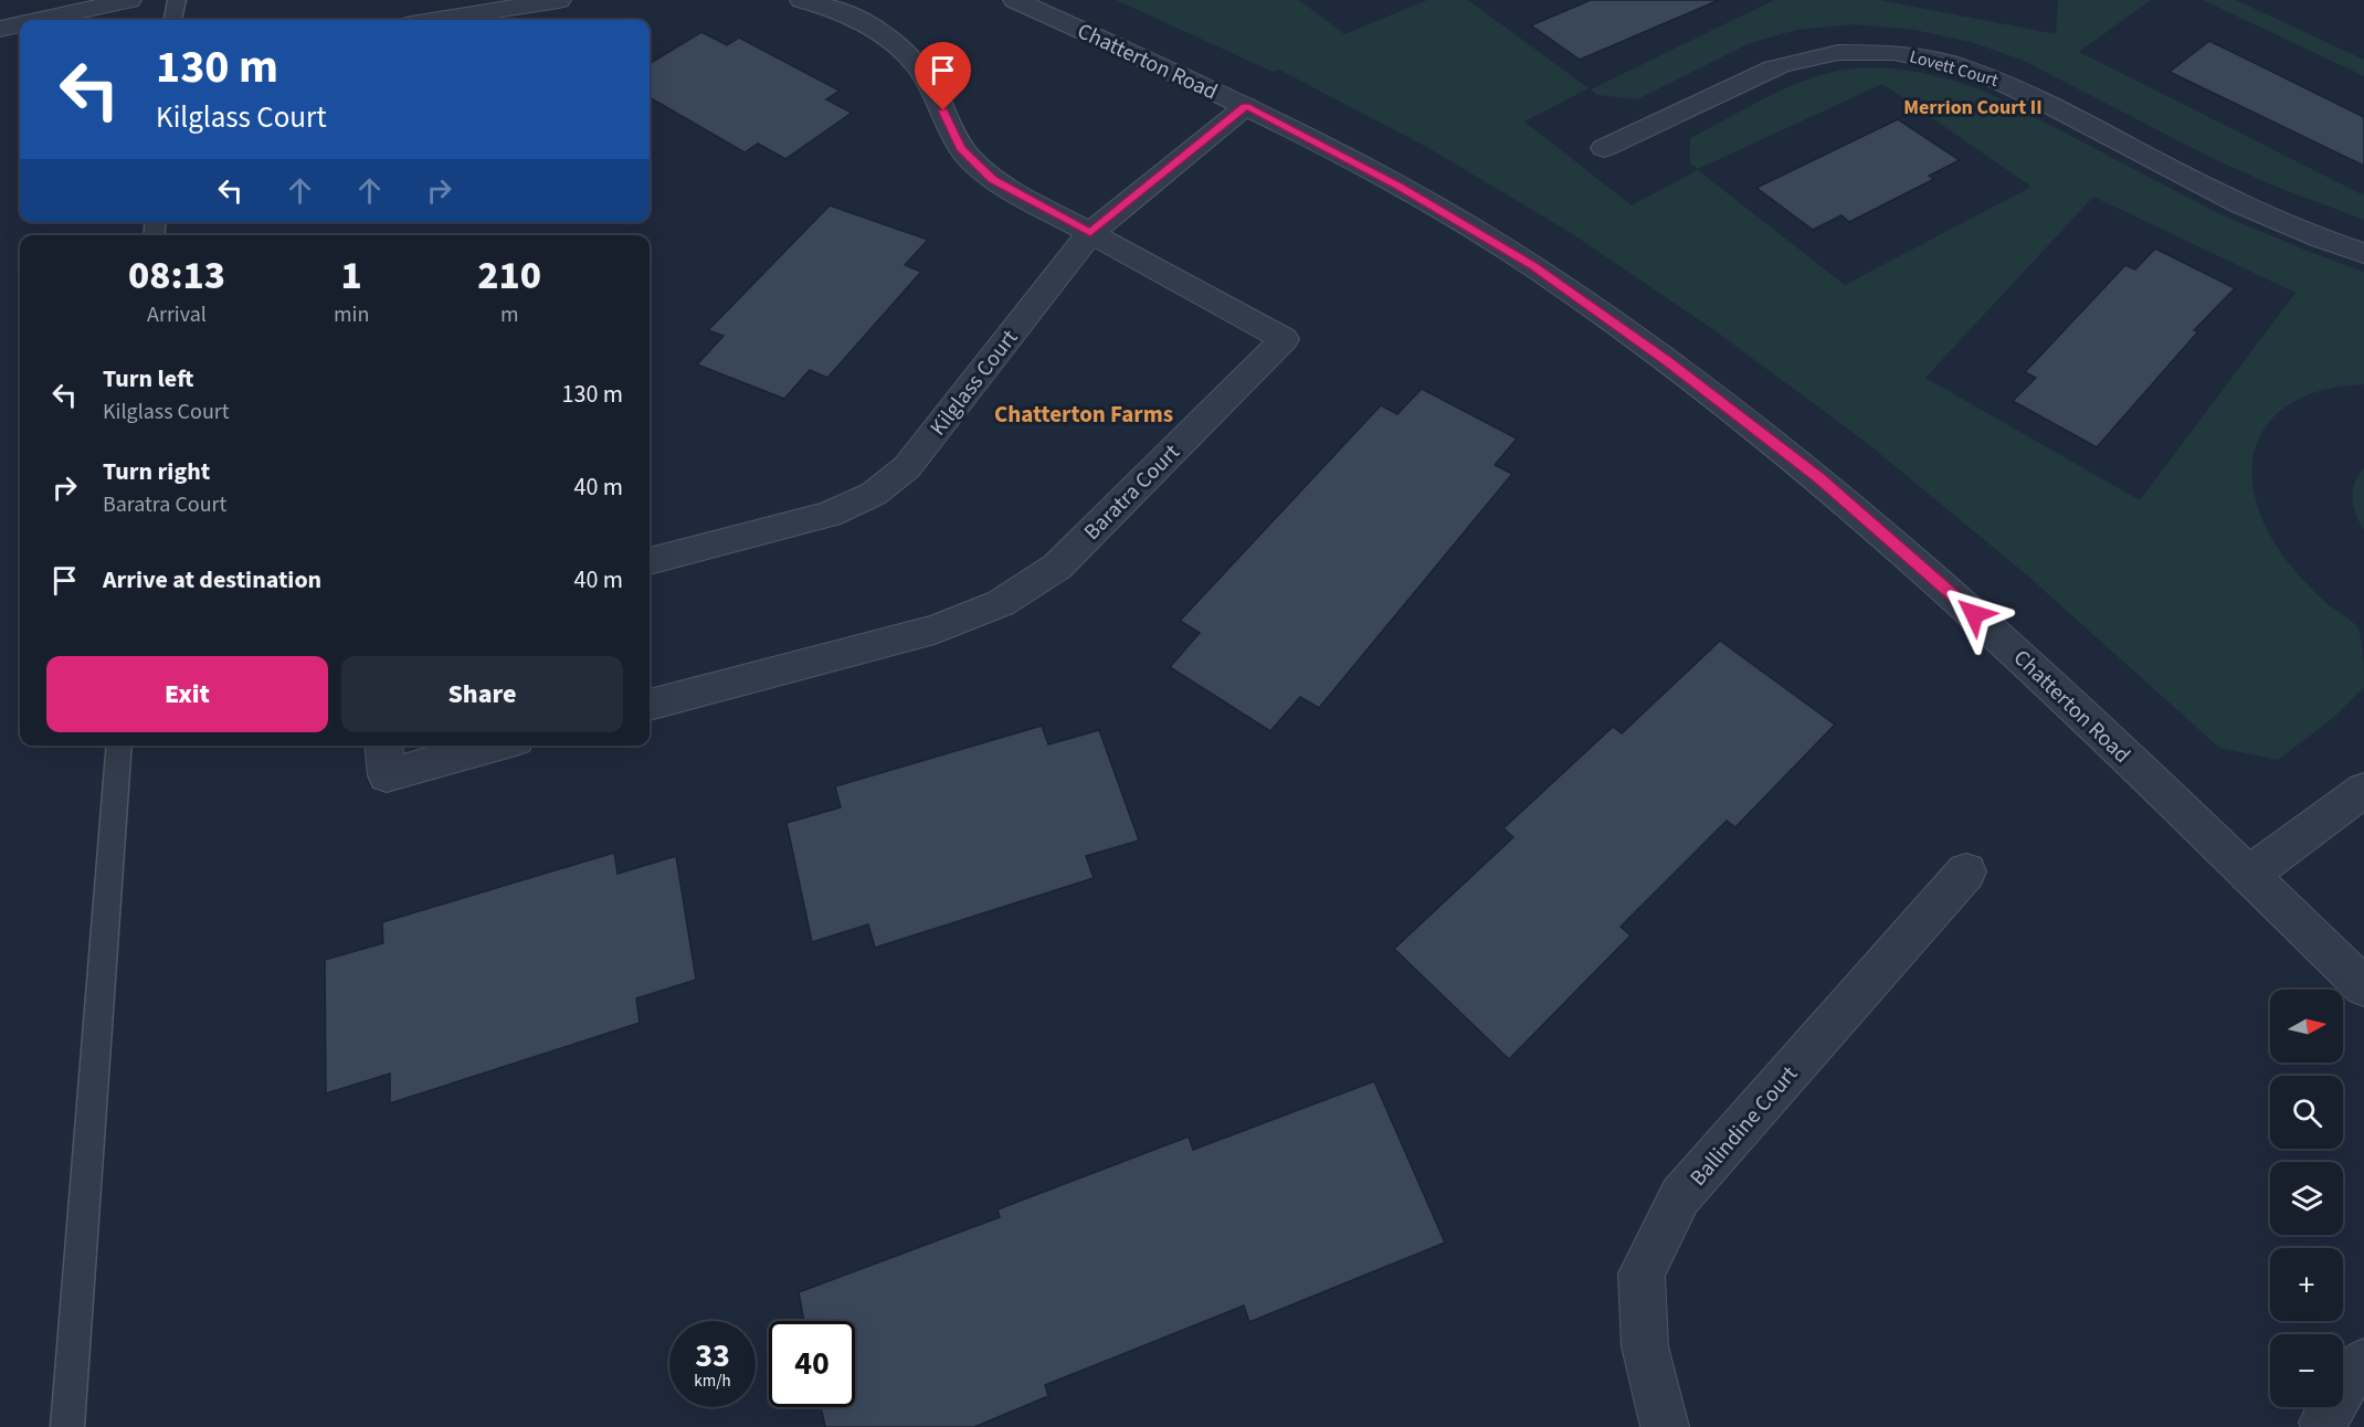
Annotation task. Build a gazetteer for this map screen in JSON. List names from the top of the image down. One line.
{"streets":{"street":["Chatterton Road","Lovett Court","Kilglass Court","Baratra Court","Ballindine Court"]},"crossings":[["Chatterton Road","Kilglass Court"],["Kilglass Court","Baratra Court"]],"districts":["Merrion Court II","Chatterton Farms"],"north":"right","page":{"turn":["130 m","Kilglass Court"],"eta":["08:13","Arrival","1","min","210","m"],"list":[{"name":"Turn left","note":"Kilglass Court","value":"130 m"},{"name":"Turn right","note":"Baratra Court","value":"40 m"},{"name":"Arrive at destination","value":"40 m"}],"buttons":["Exit","Share"],"map_buttons":["+","−"],"speed":"33 km/h","limit":"40"}}
